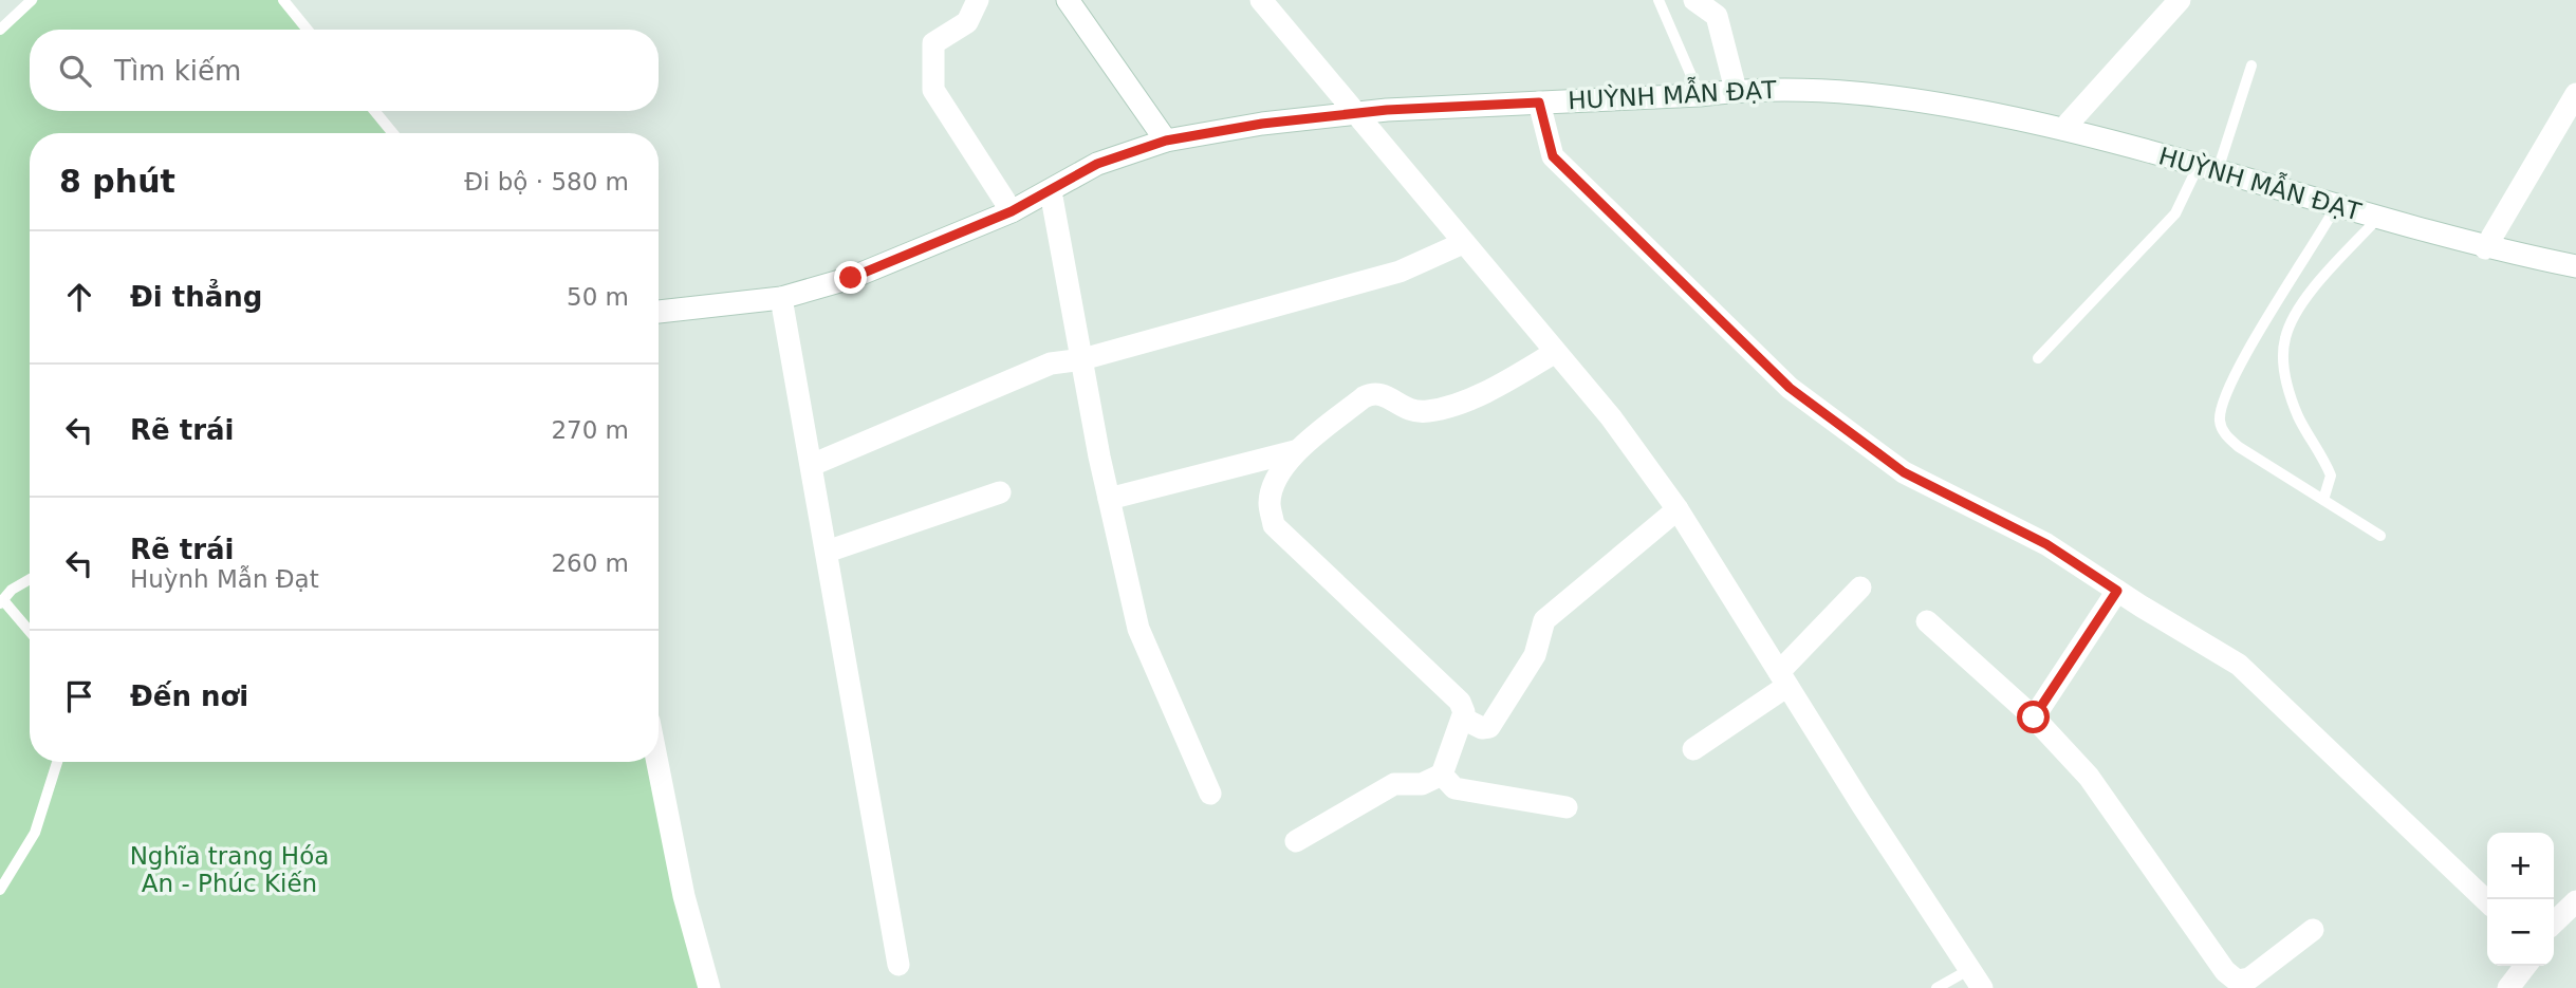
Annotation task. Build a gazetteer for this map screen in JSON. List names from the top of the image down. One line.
{"streets":{"street":["HUỲNH MẪN ĐẠT"]},"parks":["Nghĩa trang Hóa An - Phúc Kiến"],"page":{"search":"Tìm kiếm","heading":["8 phút","Đi bộ · 580 m"],"list":[["Đi thẳng","50 m"],["Rẽ trái","270 m"],["Rẽ trái","Huỳnh Mẫn Đạt","260 m"],"Đến nơi"],"map_buttons":["+","−"]}}
